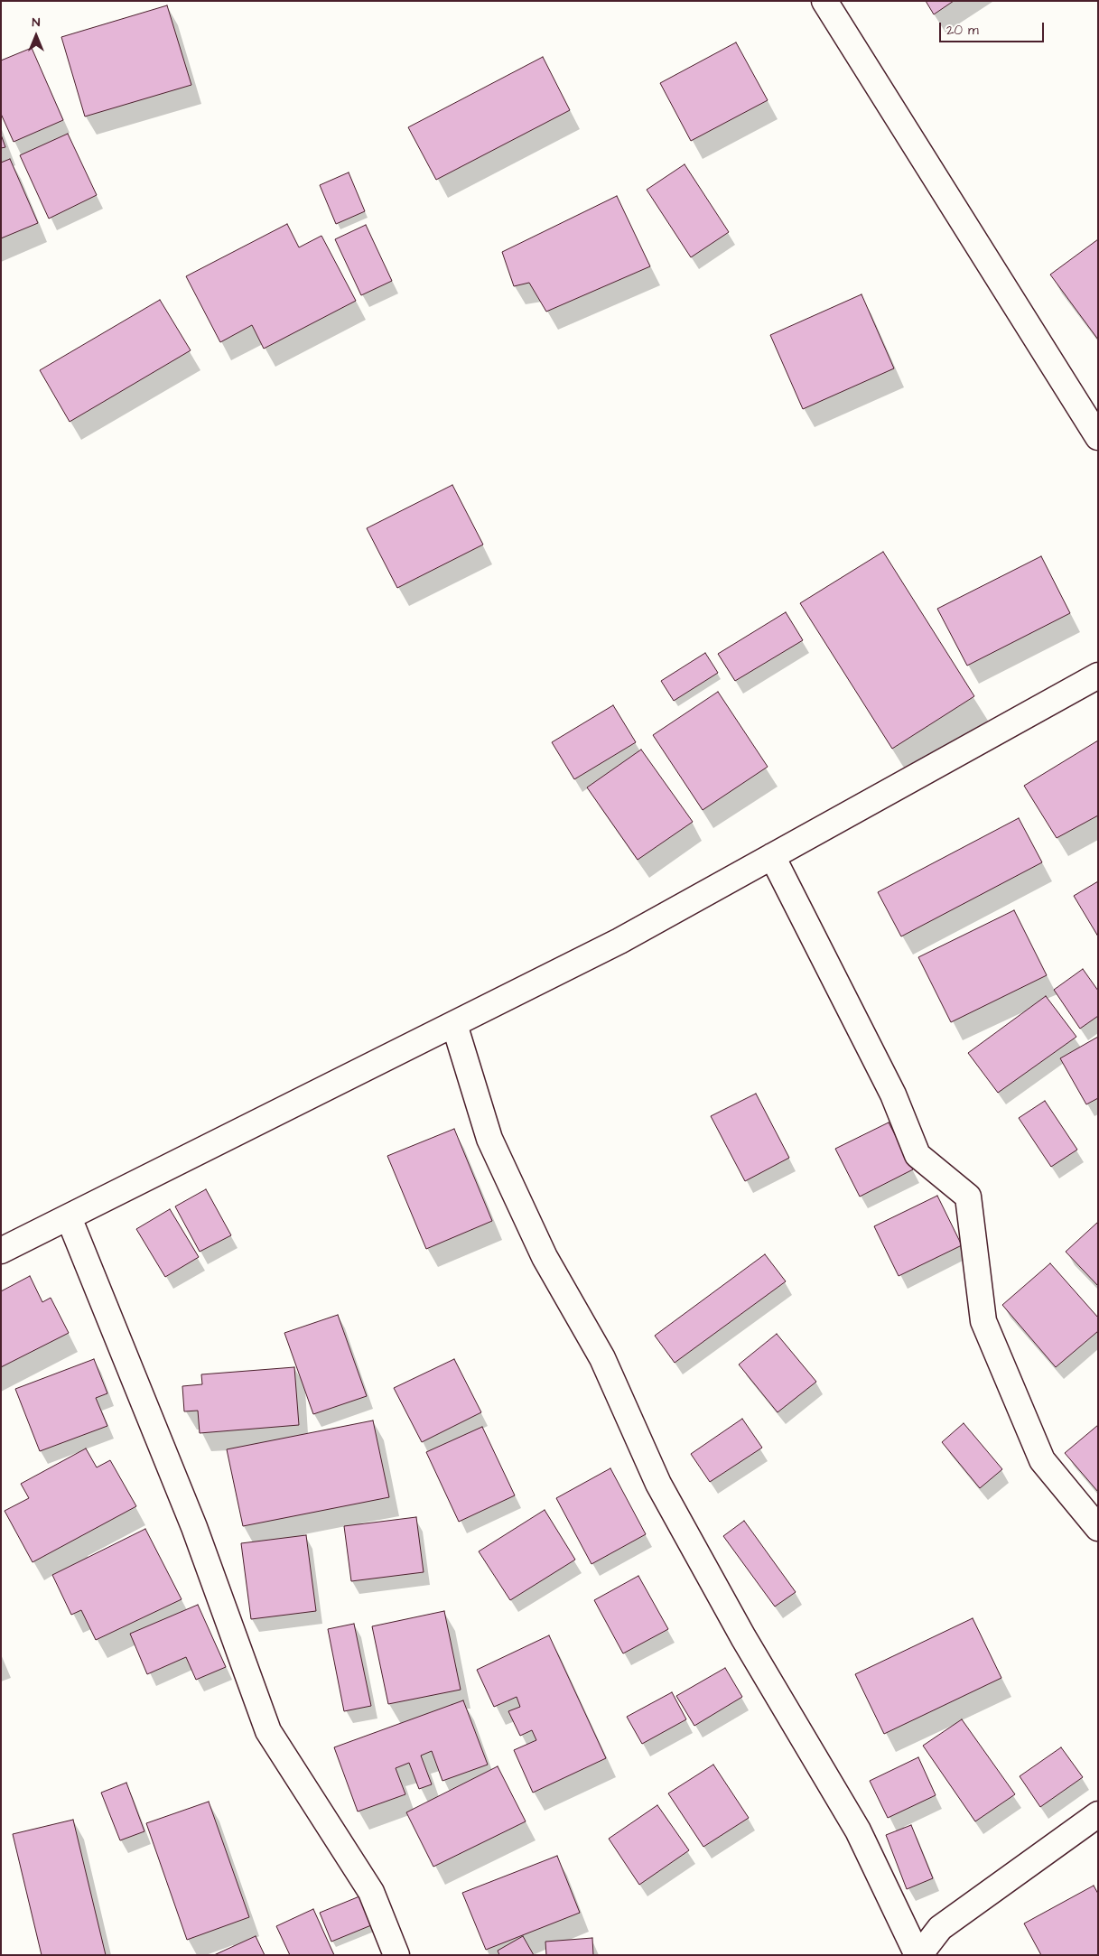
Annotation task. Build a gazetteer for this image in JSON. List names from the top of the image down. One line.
{"scale_bar":"20 m","north":"top"}
